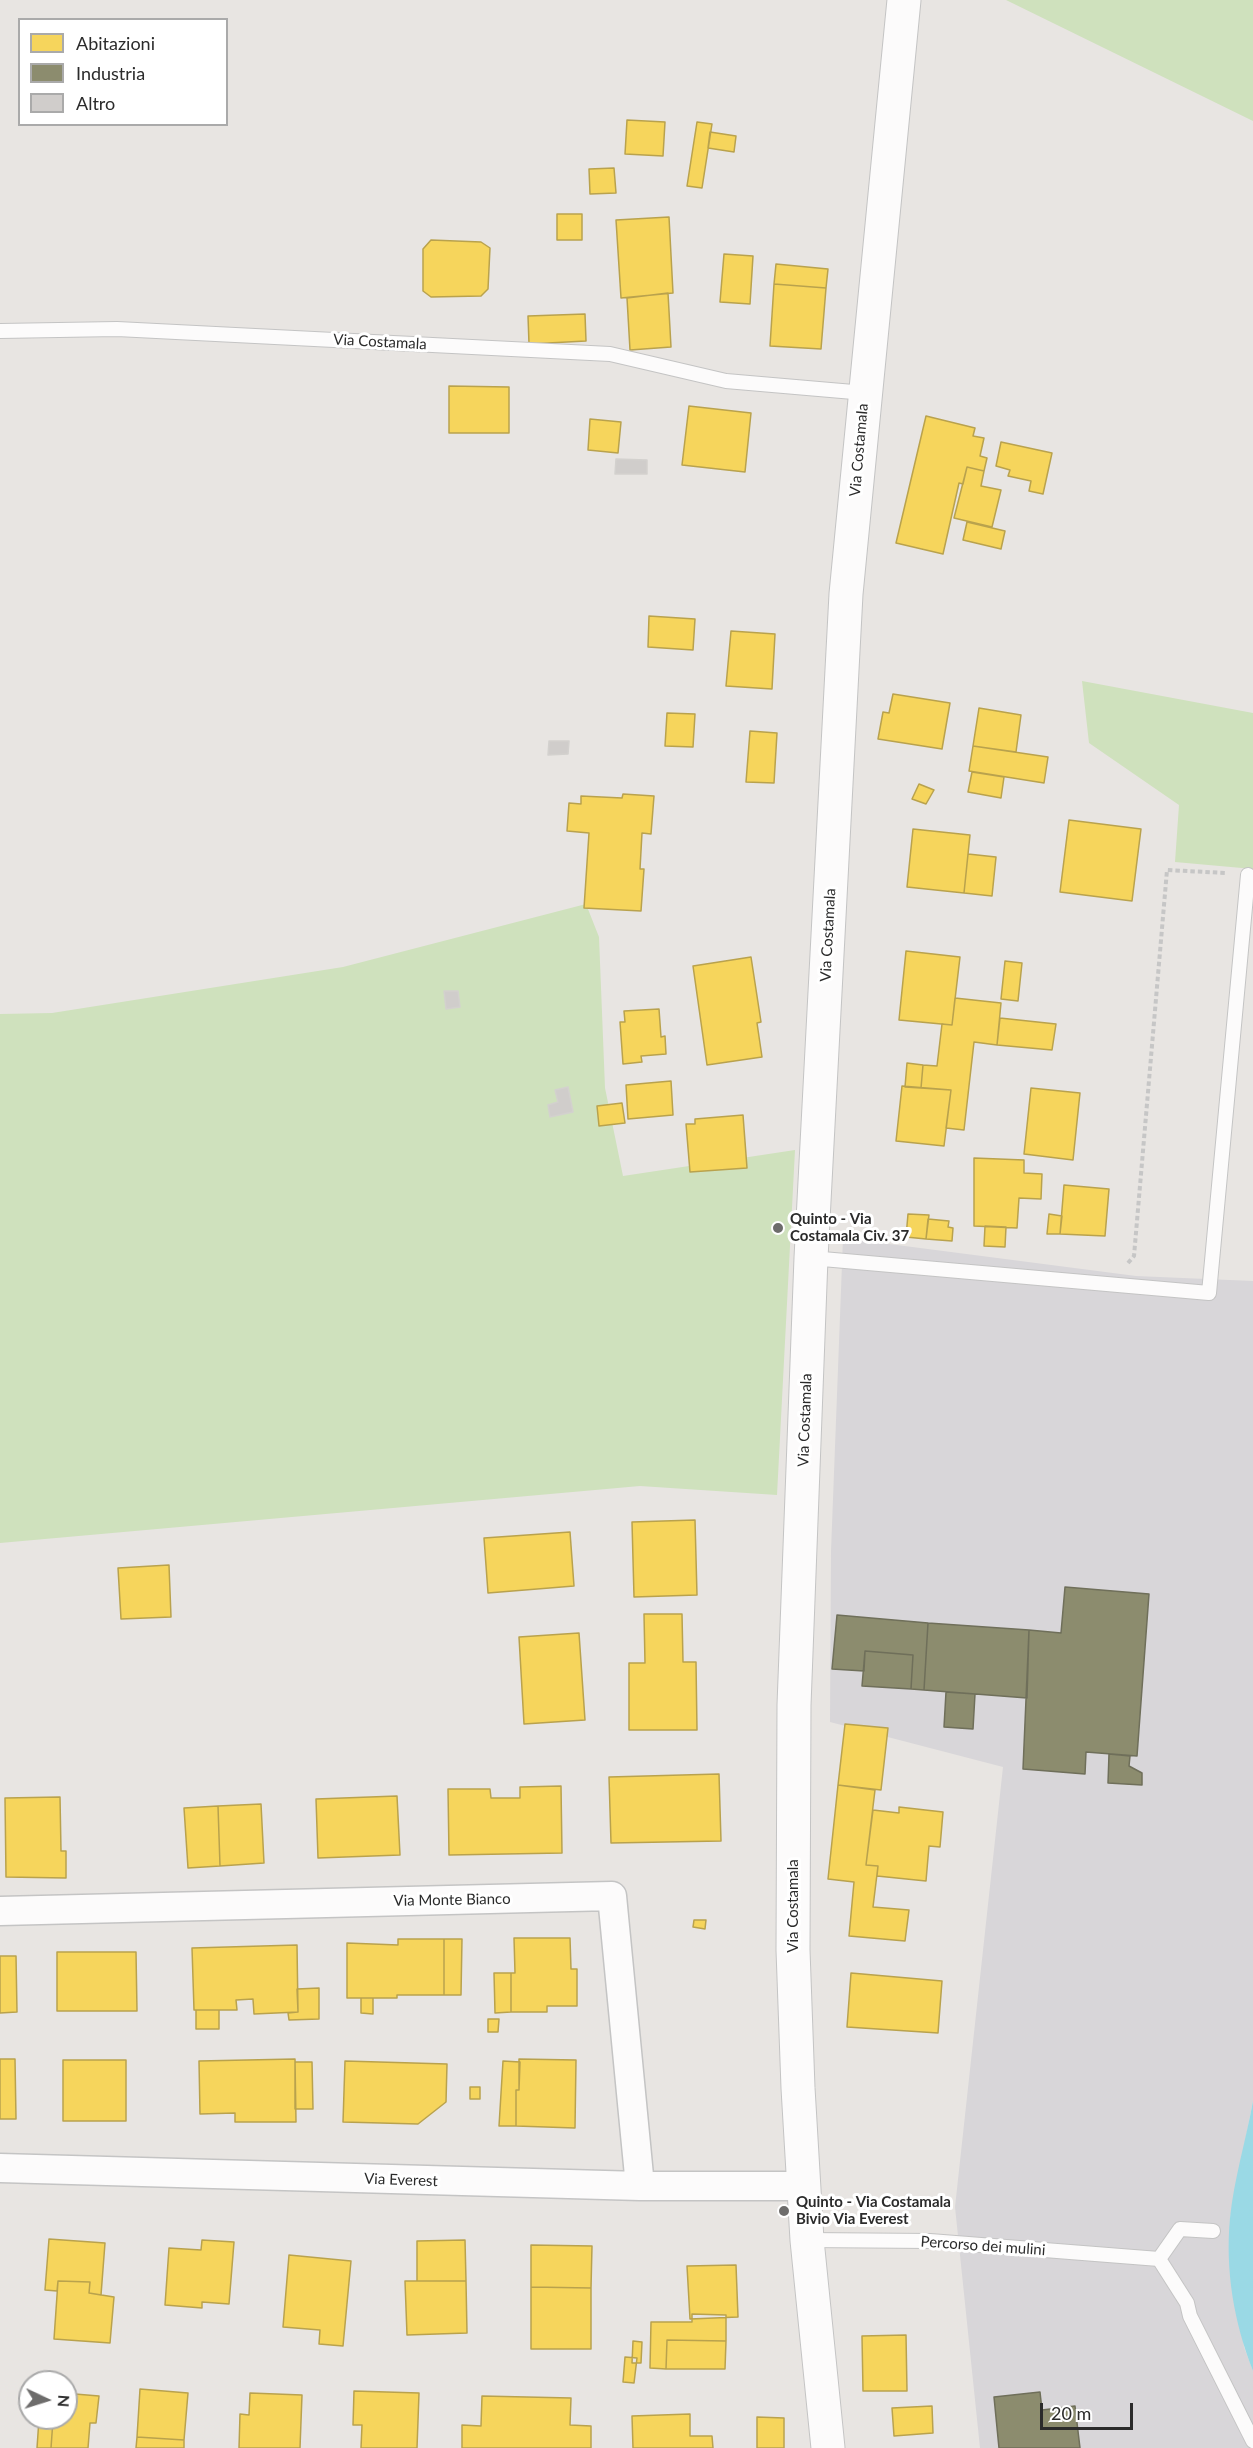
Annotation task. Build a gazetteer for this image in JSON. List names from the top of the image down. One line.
{"streets":{"main road":["Via Costamala"],"street":["Via Monte Bianco","Via Everest"],"lane":["Percorso dei mulini"]},"crossings":[["Via Costamala","Via Everest"],["Via Costamala","Percorso dei mulini"],["Via Monte Bianco","Via Everest"]],"places":["Quinto - Via Costamala Civ. 37","Quinto - Via Costamala Bivio Via Everest"],"legend":["Abitazioni","Industria","Altro"],"scale_bar":"20 m","north":"right"}
